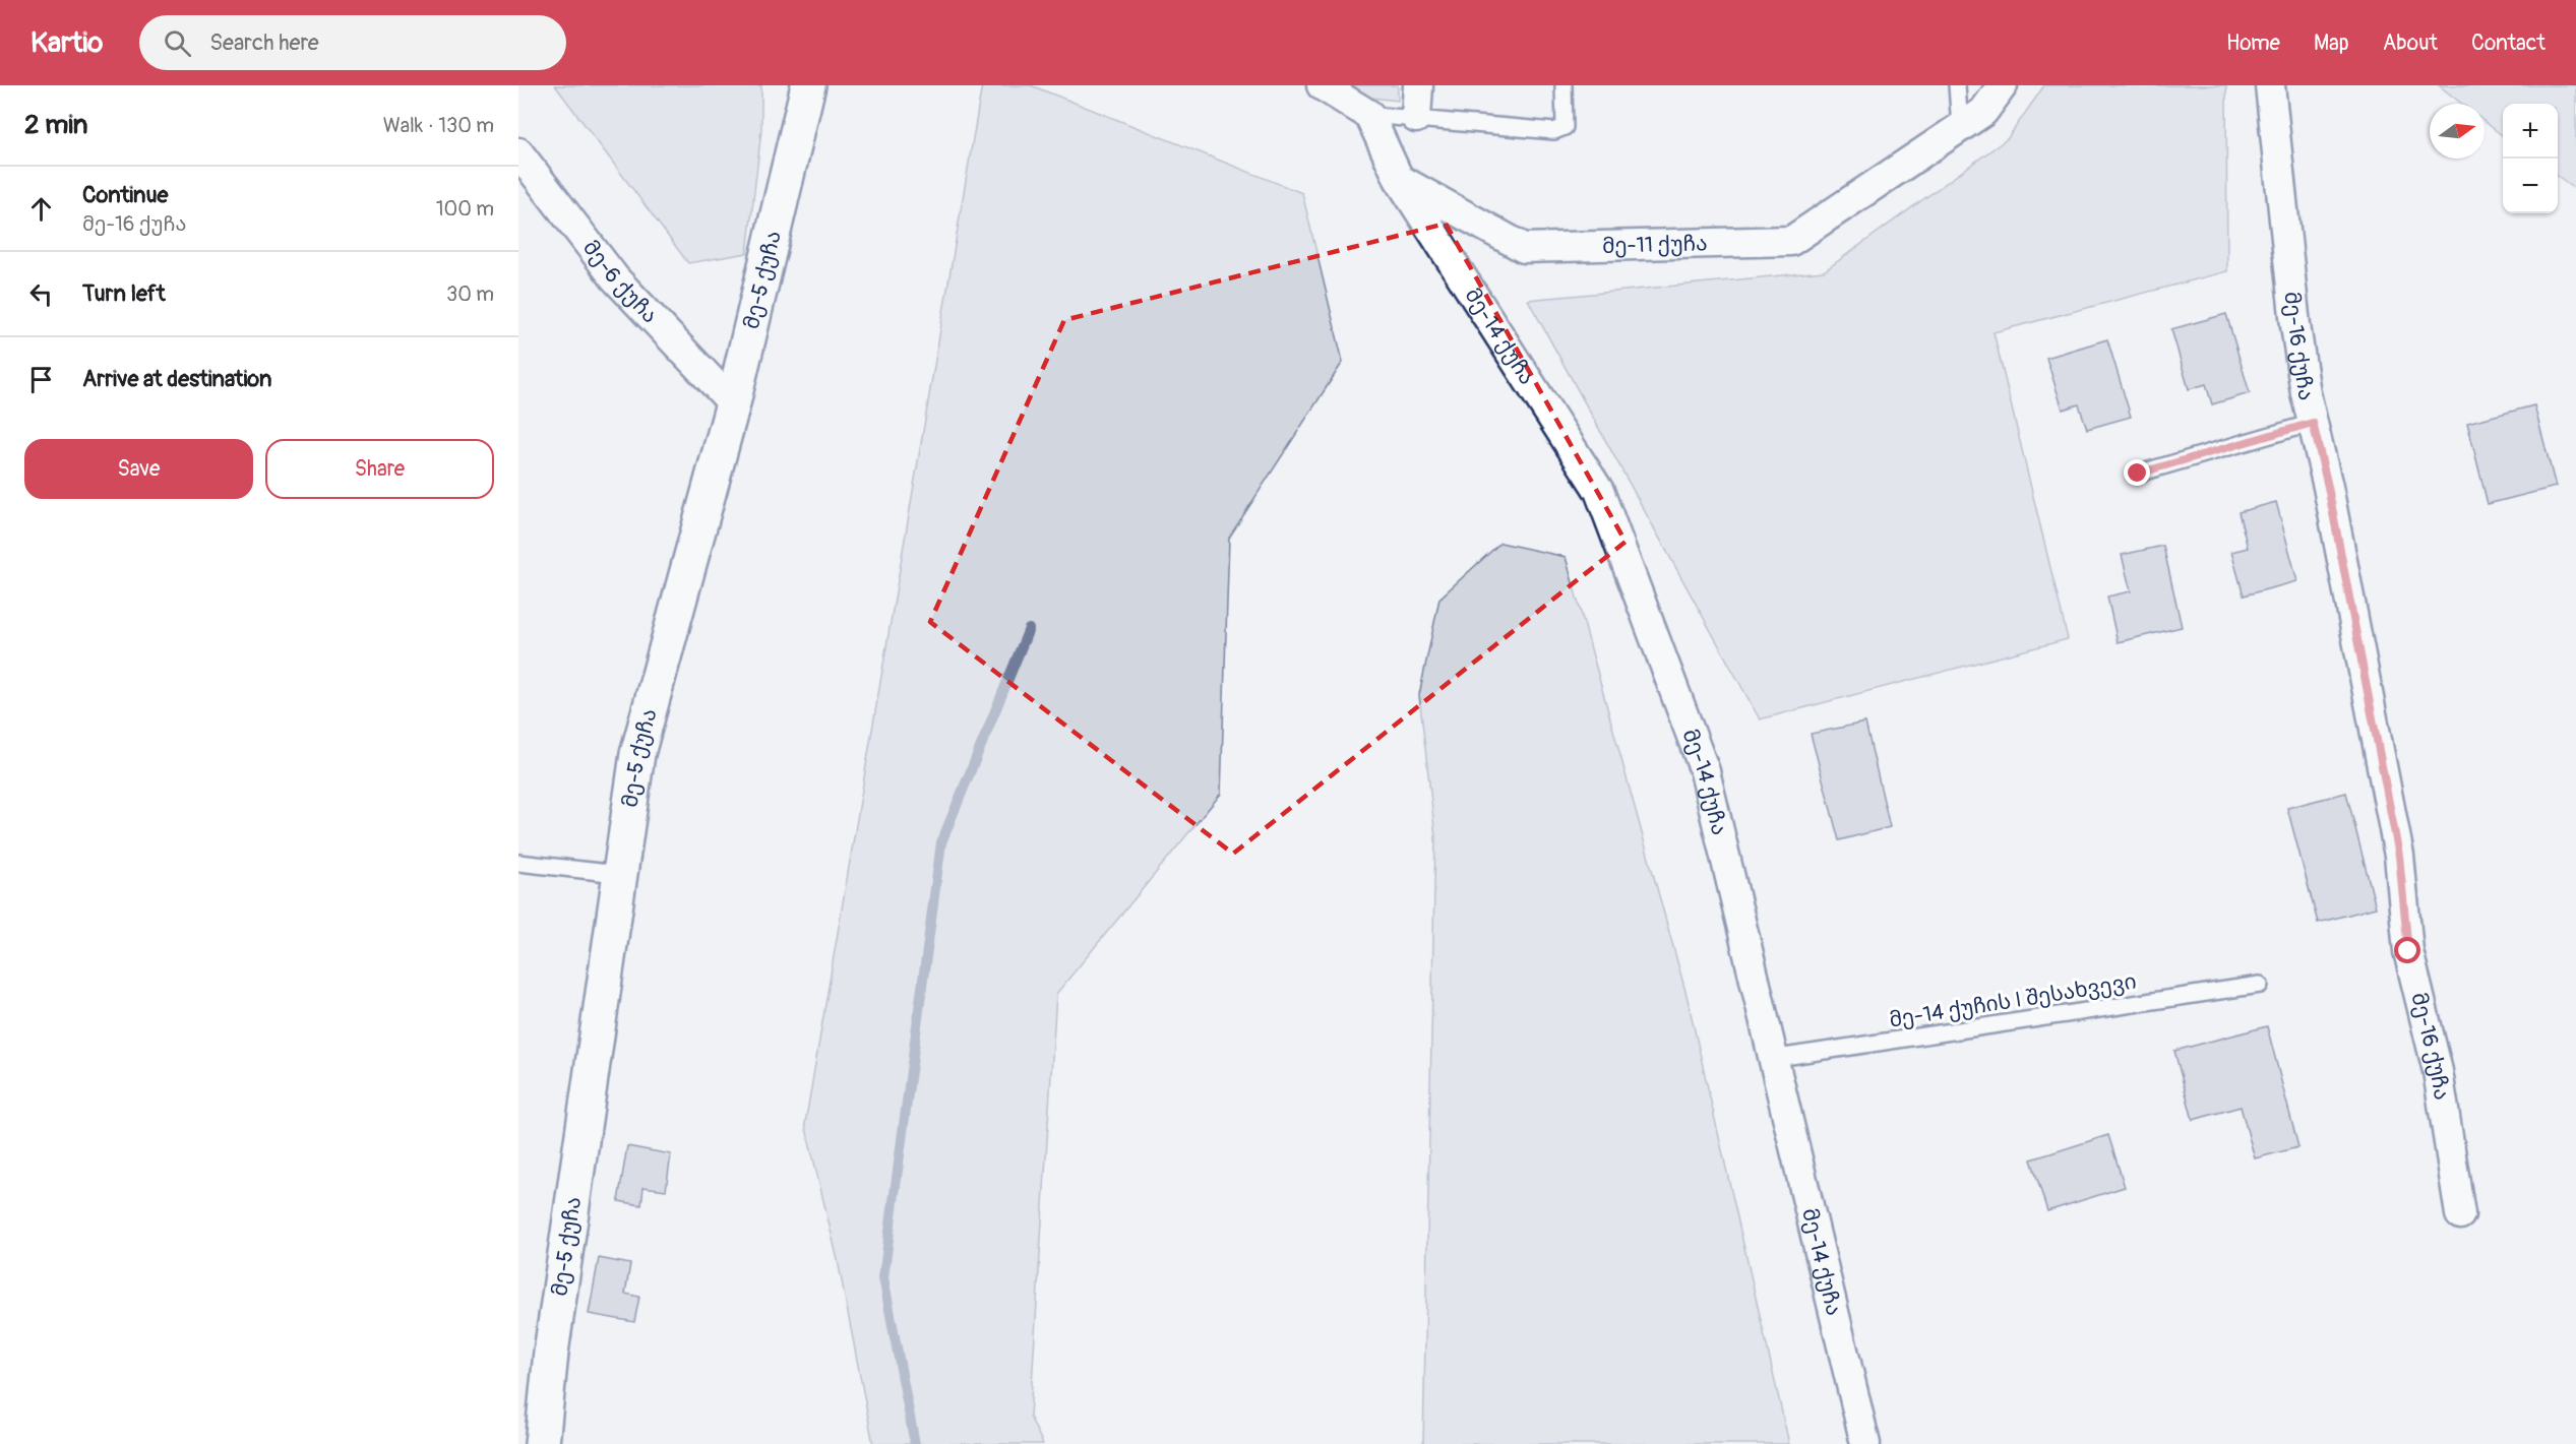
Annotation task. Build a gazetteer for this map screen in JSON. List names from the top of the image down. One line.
{"streets":{"street":["მე-11 ქუჩა","მე-5 ქუჩა","მე-6 ქუჩა","მე-14 ქუჩა","მე-16 ქუჩა"],"lane":["მე-14 ქუჩის I შესახვევი"]},"crossings":[["მე-11 ქუჩა","მე-14 ქუჩა"],["მე-5 ქუჩა","მე-6 ქუჩა"],["მე-14 ქუჩა","მე-14 ქუჩის I შესახვევი"]],"north":"right","page":{"header":"Kartio","search":"Search here","nav":["Home","Map","About","Contact"],"heading":["2 min","Walk · 130 m"],"map_buttons":["+","−"],"list":[["Continue","მე-16 ქუჩა","100 m"],["Turn left","30 m"],"Arrive at destination"],"buttons":["Save","Share"]}}
